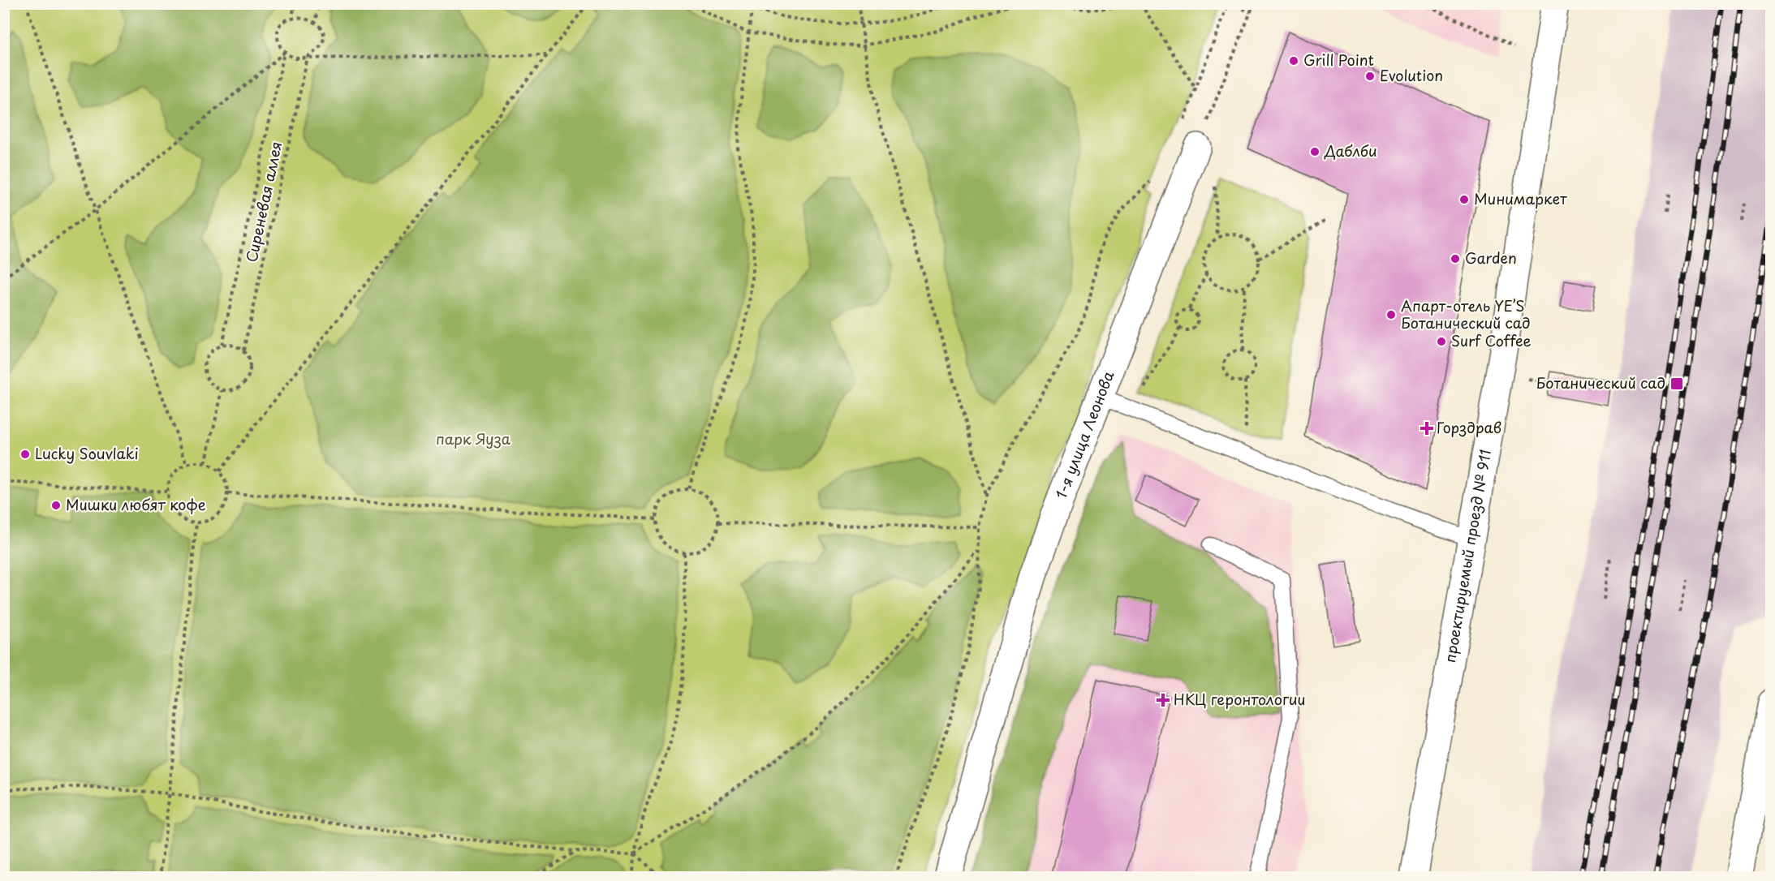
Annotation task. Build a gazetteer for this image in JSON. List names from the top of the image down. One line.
{"streets":{"street":["1-я улица Леонова","проектируемый проезд № 911"],"path":["Сиреневая аллея"]},"parks":["парк Яуза"],"places":{"other":["Grill Point","Evolution","Даблби","Минимаркет","Garden","Апарт-отель YE’S Ботанический сад","Surf Coffee","Lucky Souvlaki","Мишки любят кофе"],"transit":["Ботанический сад"],"health":["Горздрав","НКЦ геронтологии"]}}
